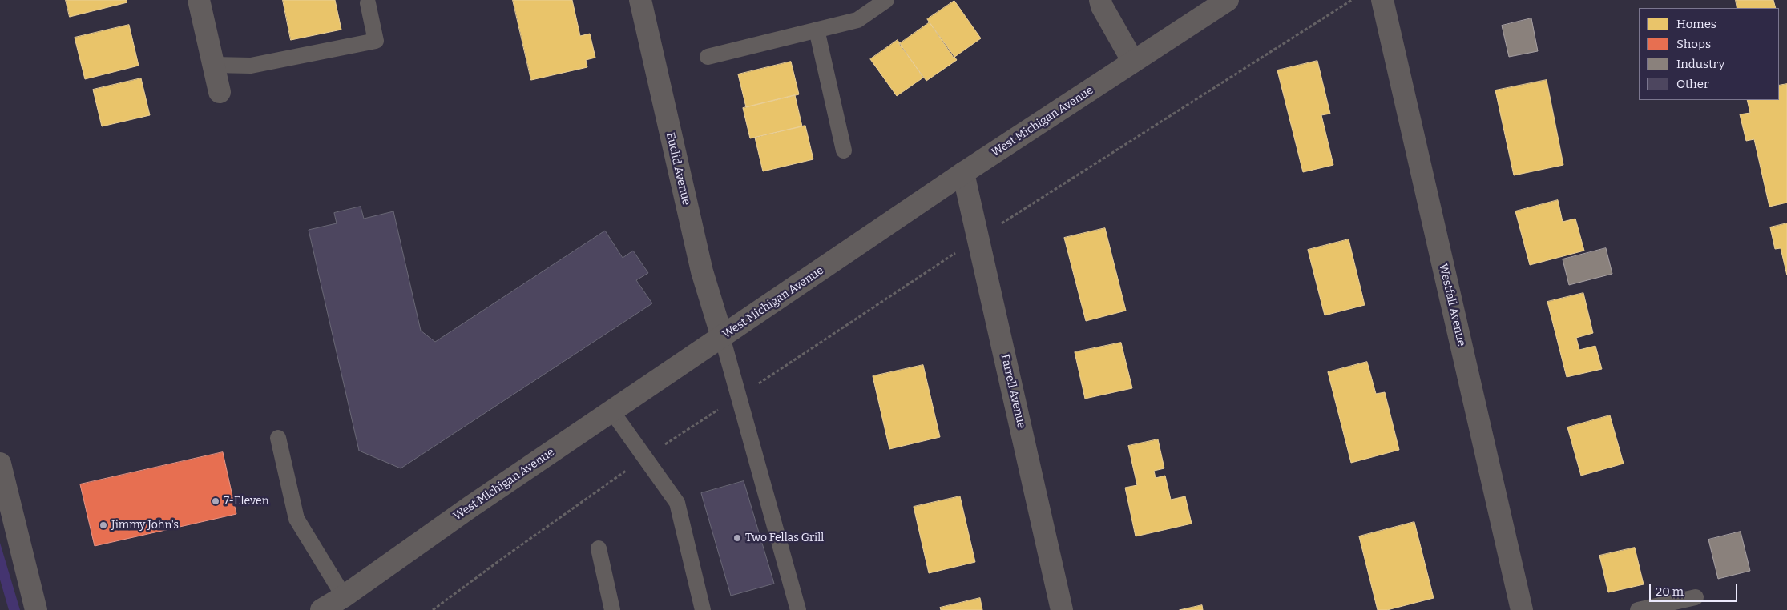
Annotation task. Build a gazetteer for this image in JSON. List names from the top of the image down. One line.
{"streets":{"street":["West Michigan Avenue","Euclid Avenue","Westfall Avenue","Farrell Avenue"]},"crossings":[["West Michigan Avenue","Euclid Avenue"],["West Michigan Avenue","Farrell Avenue"]],"places":["7-Eleven","Jimmy John's","Two Fellas Grill"],"legend":["Homes","Shops","Industry","Other"],"scale_bar":"20 m"}
